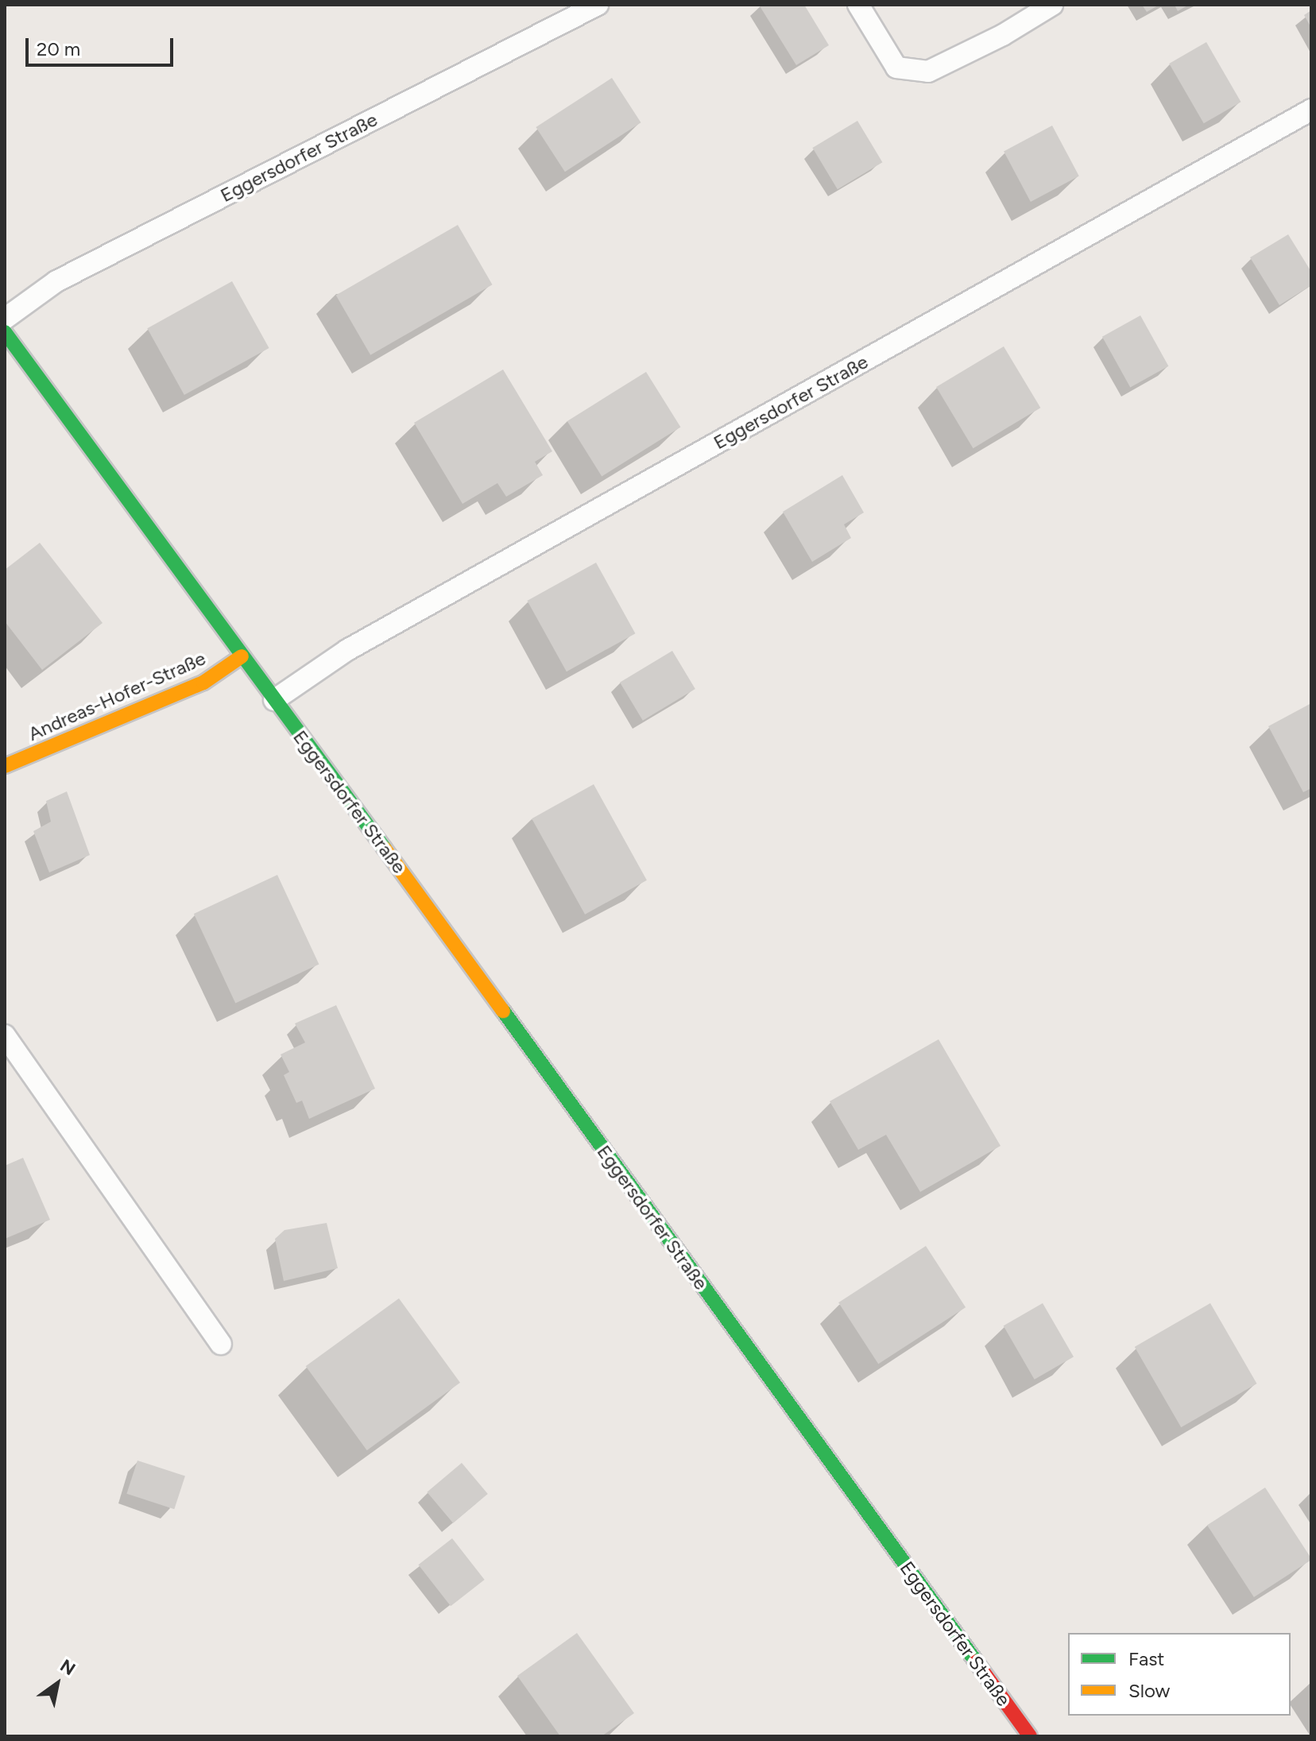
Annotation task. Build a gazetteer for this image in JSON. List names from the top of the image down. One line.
{"streets":{"main road":["Eggersdorfer Straße","Andreas-Hofer-Straße"]},"crossings":[["Eggersdorfer Straße","Andreas-Hofer-Straße"]],"legend":["Fast","Slow"],"scale_bar":"20 m","north":"top right"}
